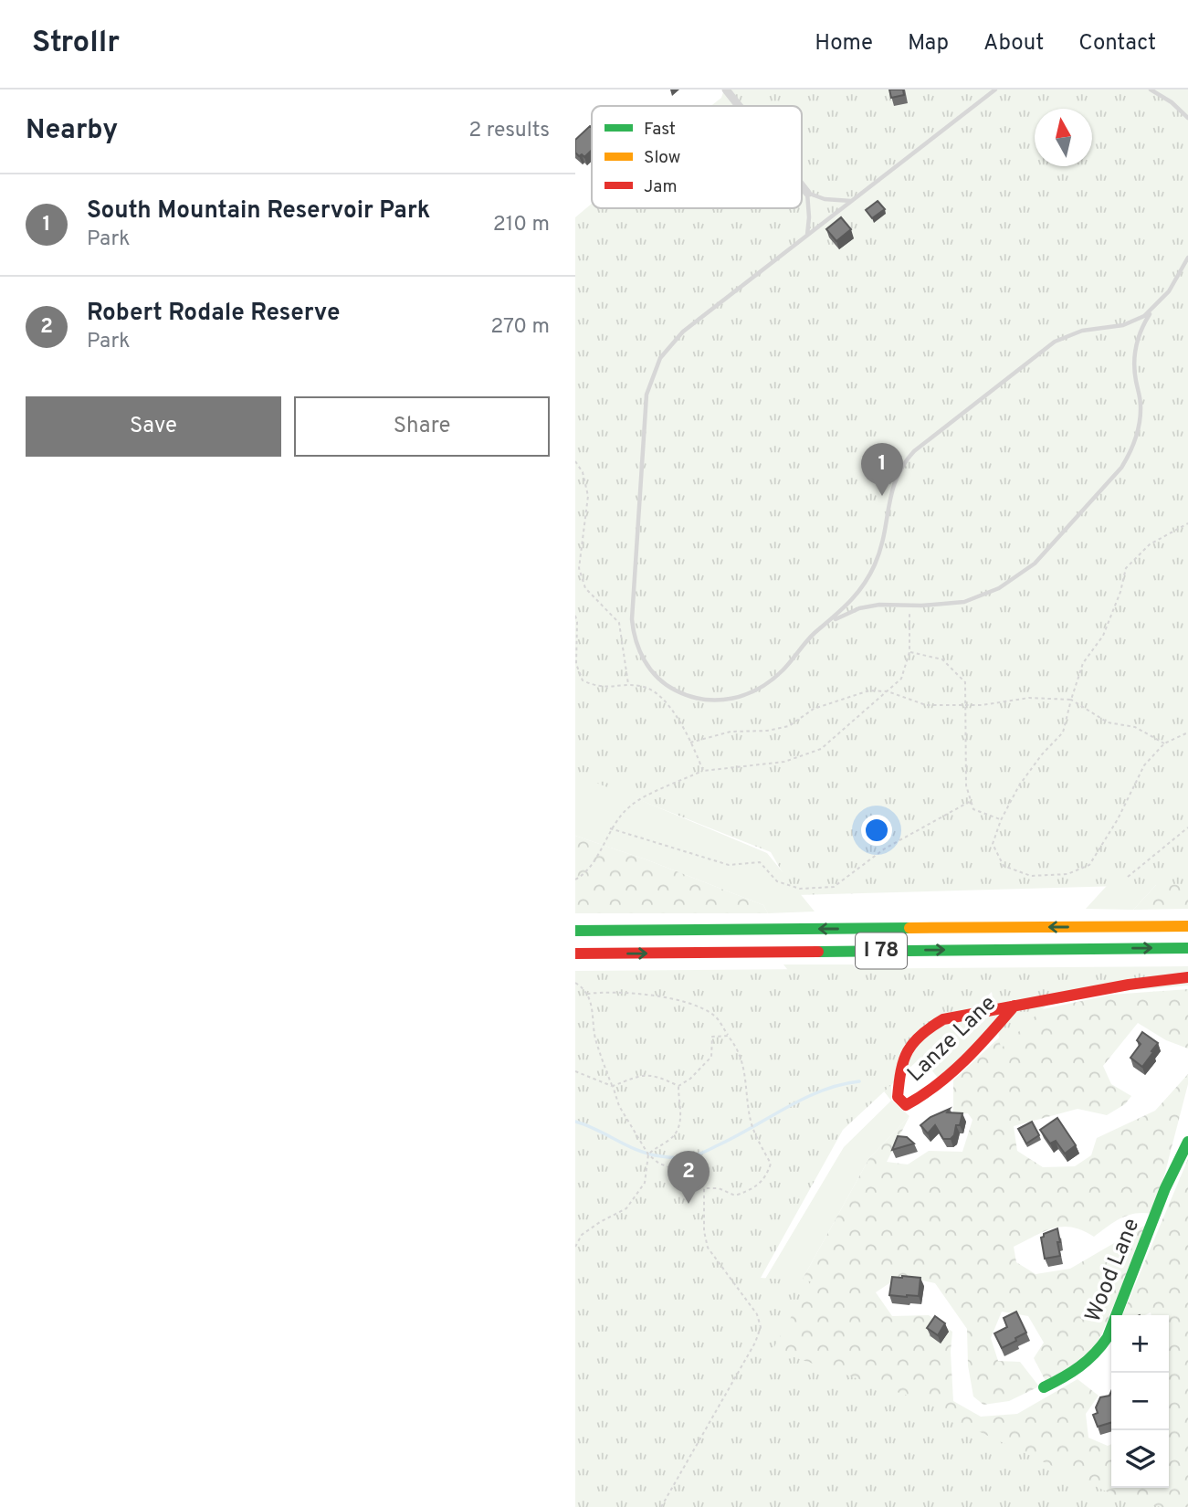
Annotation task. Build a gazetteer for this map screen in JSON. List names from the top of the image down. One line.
{"streets":{"main road":["I 78","Lanze Lane","Wood Lane"]},"legend":["Fast","Slow","Jam"],"north":"top","page":{"header":"Strollr","nav":["Home","Map","About","Contact"],"heading":["Nearby","2 results"],"list":[{"mark":"1","name":"South Mountain Reservoir Park","note":"Park","value":"210 m"},{"mark":"2","name":"Robert Rodale Reserve","note":"Park","value":"270 m"}],"buttons":["Save","Share"],"pins":["1","2"],"map_buttons":["+","−"]}}
